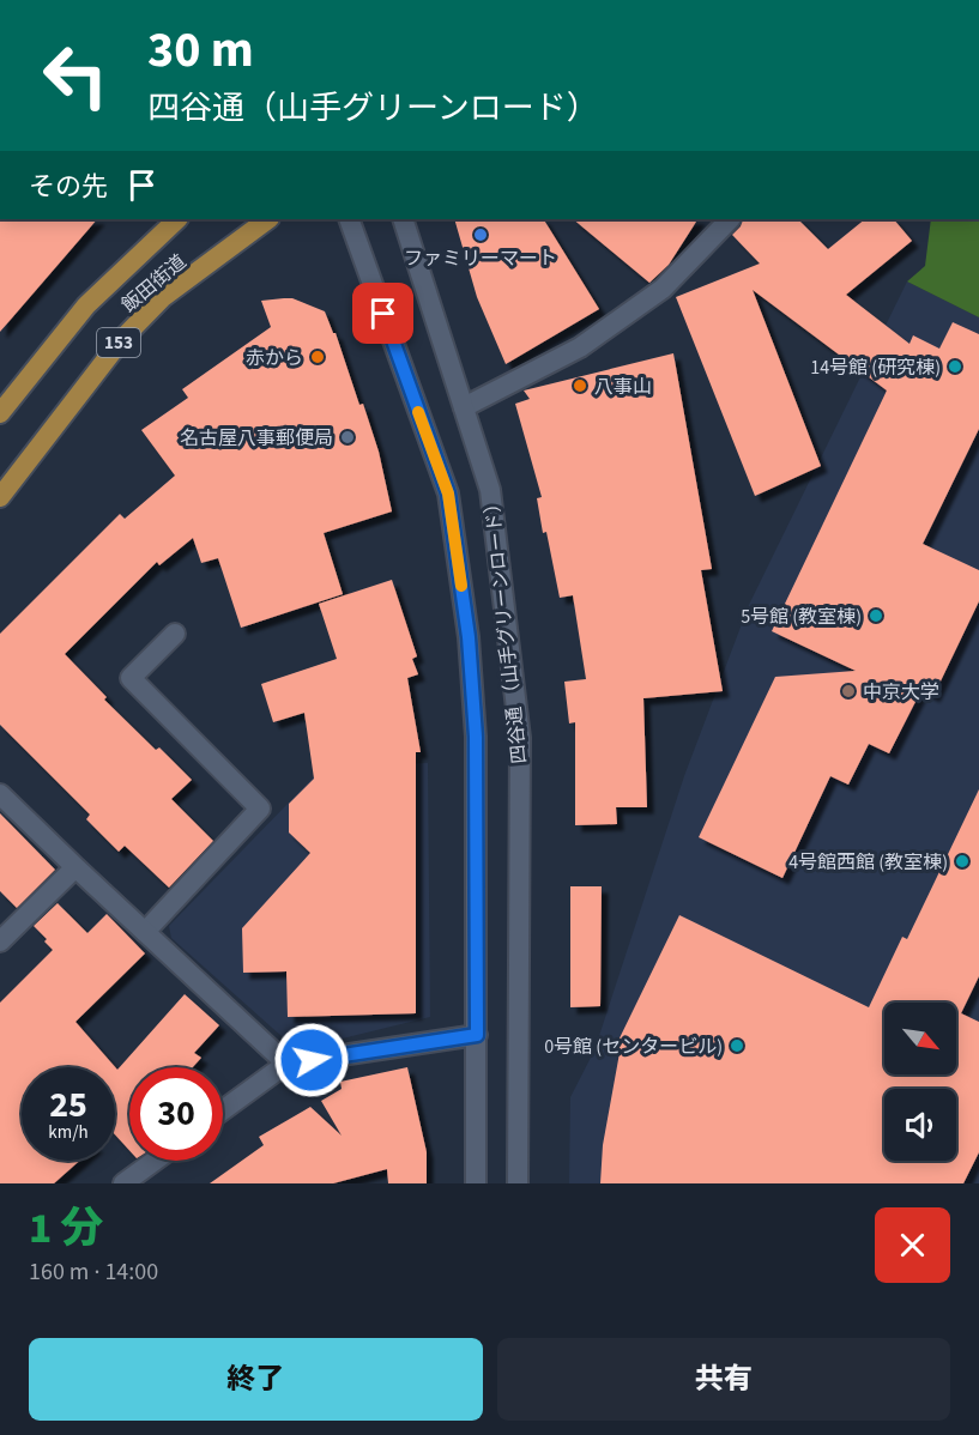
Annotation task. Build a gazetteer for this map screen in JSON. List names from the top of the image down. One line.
{"streets":{"highway":["飯田街道","153"],"street":["四谷通 （山手グリーンロード）"]},"places":["ファミリーマート","赤から","14号館 (研究棟)","八事山","名古屋八事郵便局","5号館 (教室棟)","中京大学","4号館西館 (教室棟)","0号館 (センタービル)"],"north":"bottom right","page":{"turn":["30 m","四谷通（山手グリーンロード）"],"then":"その先","speed":"25 km/h","limit":"30","heading":["1 分","160 m · 14:00"],"buttons":["終了","共有"]}}
